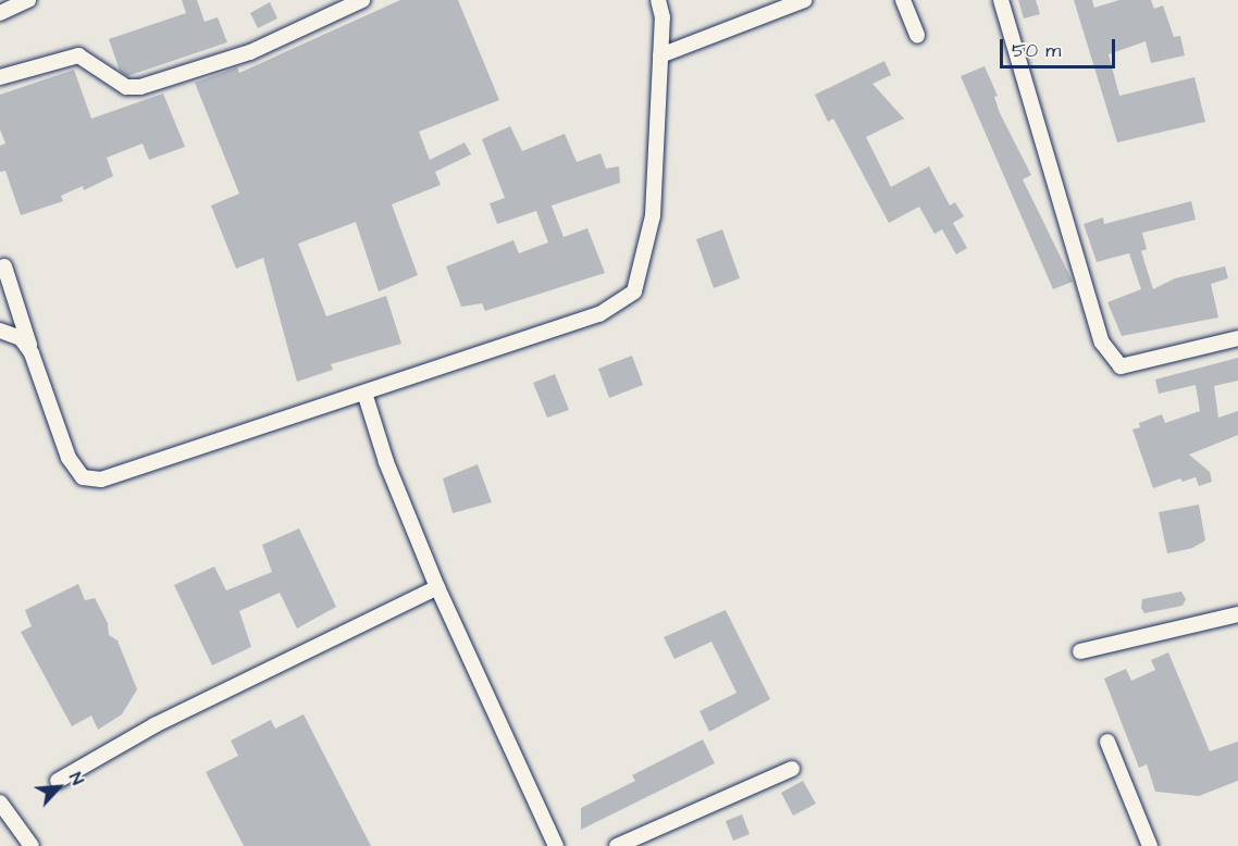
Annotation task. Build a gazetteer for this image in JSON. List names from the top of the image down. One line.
{"scale_bar":"50 m","north":"top right"}
